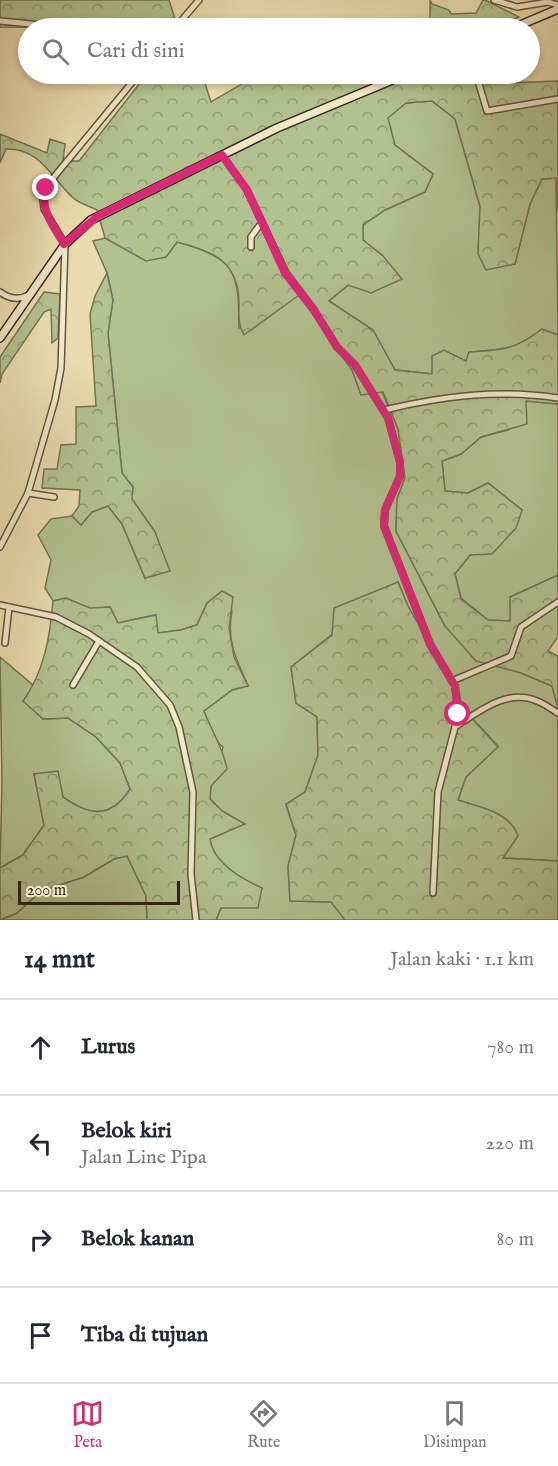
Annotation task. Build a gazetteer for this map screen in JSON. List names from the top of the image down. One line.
{"scale_bar":"200 m","page":{"search":"Cari di sini","scale":"200 m","heading":["14 mnt","Jalan kaki · 1.1 km"],"list":[["Lurus","780 m"],["Belok kiri","Jalan Line Pipa","220 m"],["Belok kanan","80 m"],"Tiba di tujuan"],"nav":["Peta","Rute","Disimpan"]}}
